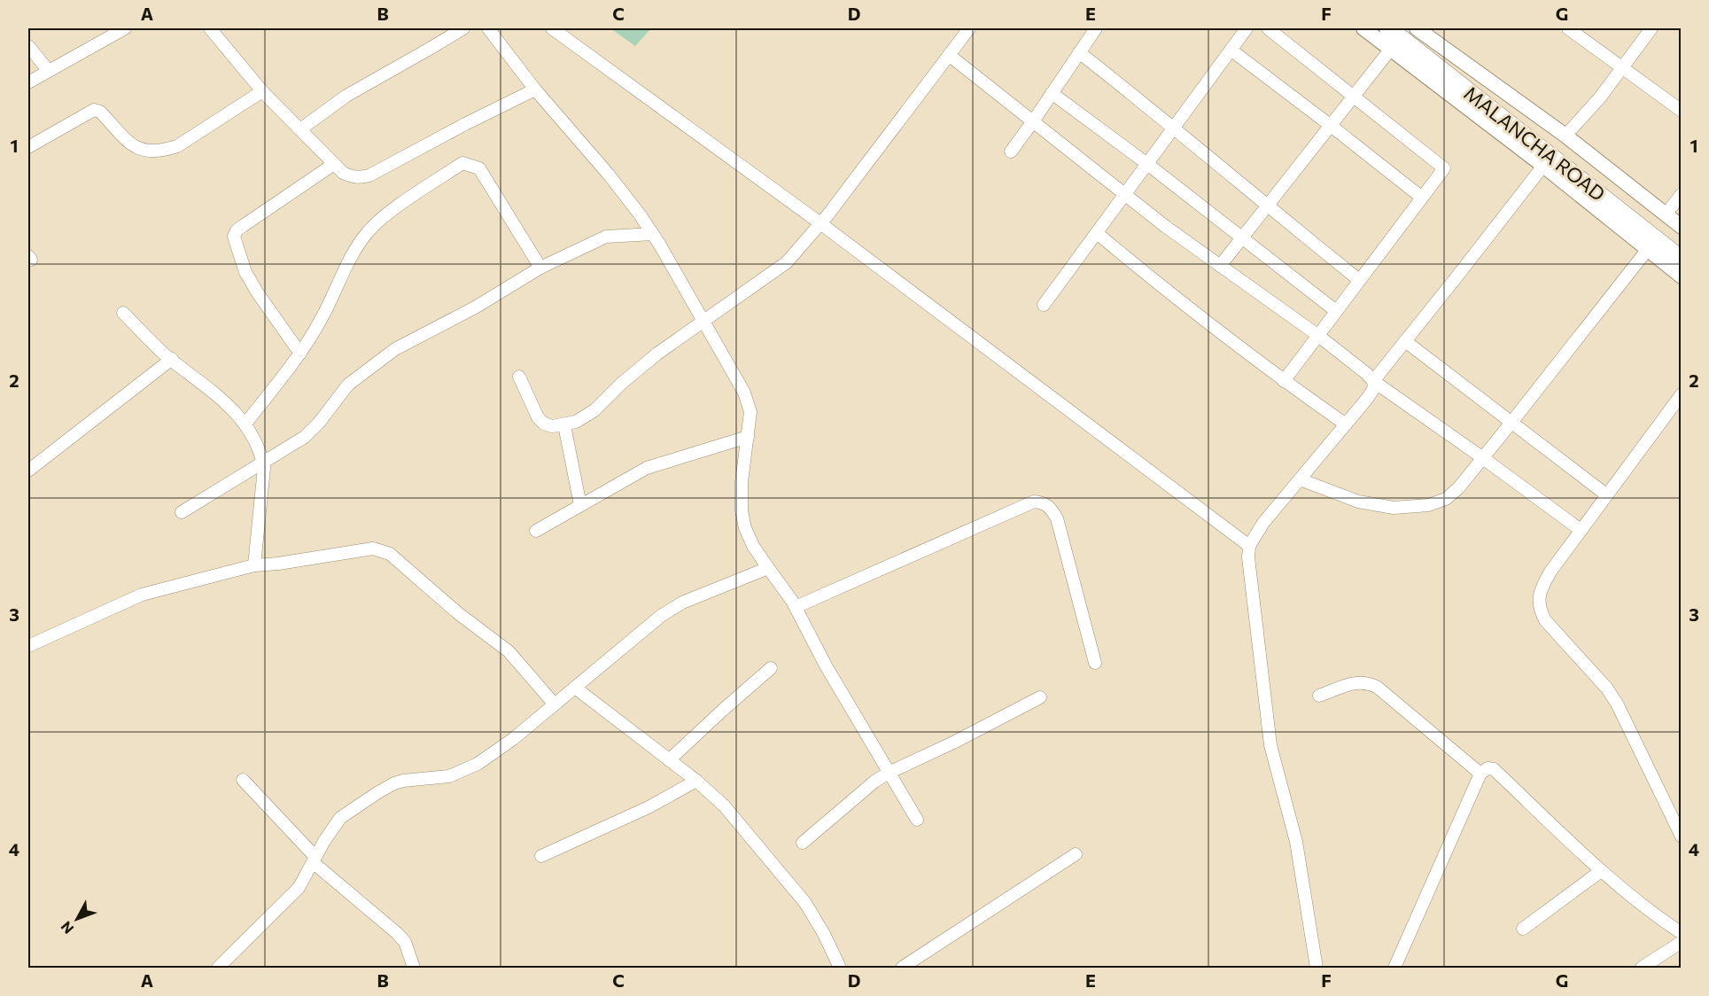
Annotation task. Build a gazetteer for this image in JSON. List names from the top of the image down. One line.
{"streets":{"main road":["MALANCHA ROAD"]},"north":"bottom left","grid":{"columns":["A","B","C","D","E","F","G"],"rows":["1","2","3","4"]}}
